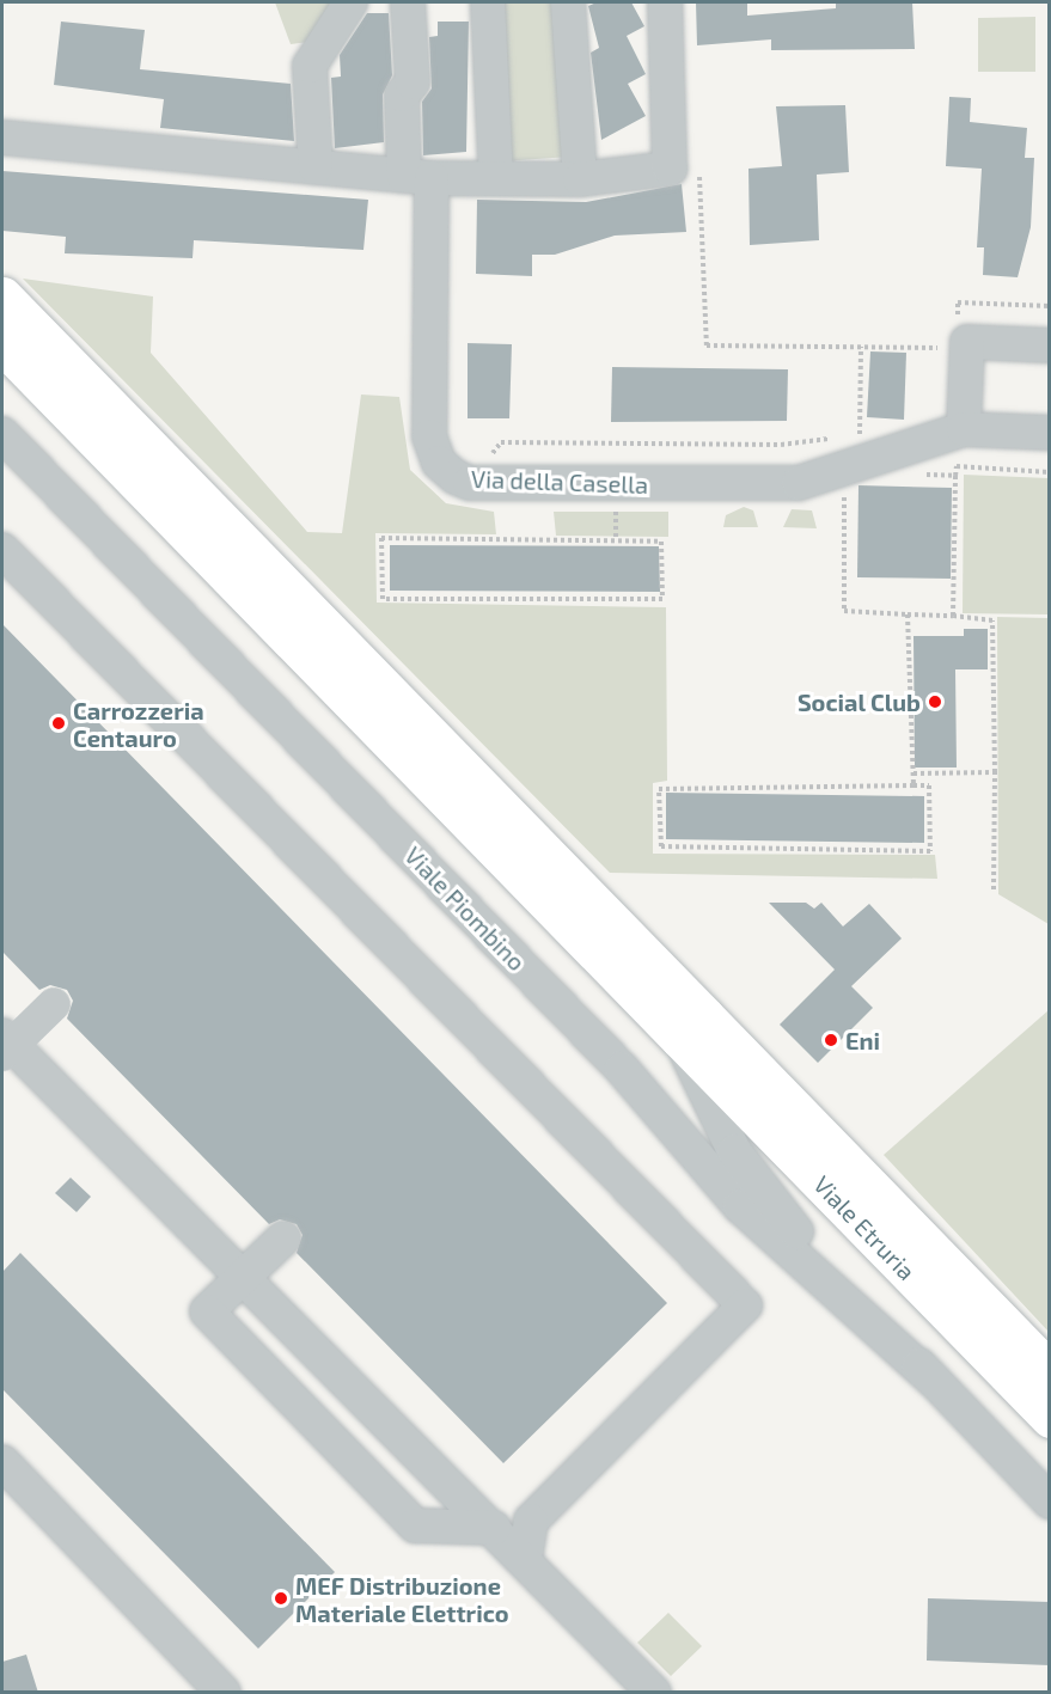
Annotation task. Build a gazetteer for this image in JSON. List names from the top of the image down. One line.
{"streets":{"main road":["Viale Etruria"],"street":["Via della Casella","Viale Piombino"]},"crossings":[["Viale Piombino","Viale Etruria"]],"places":["Social Club","Carrozzeria Centauro","Eni","MEF Distribuzione Materiale Elettrico"]}
